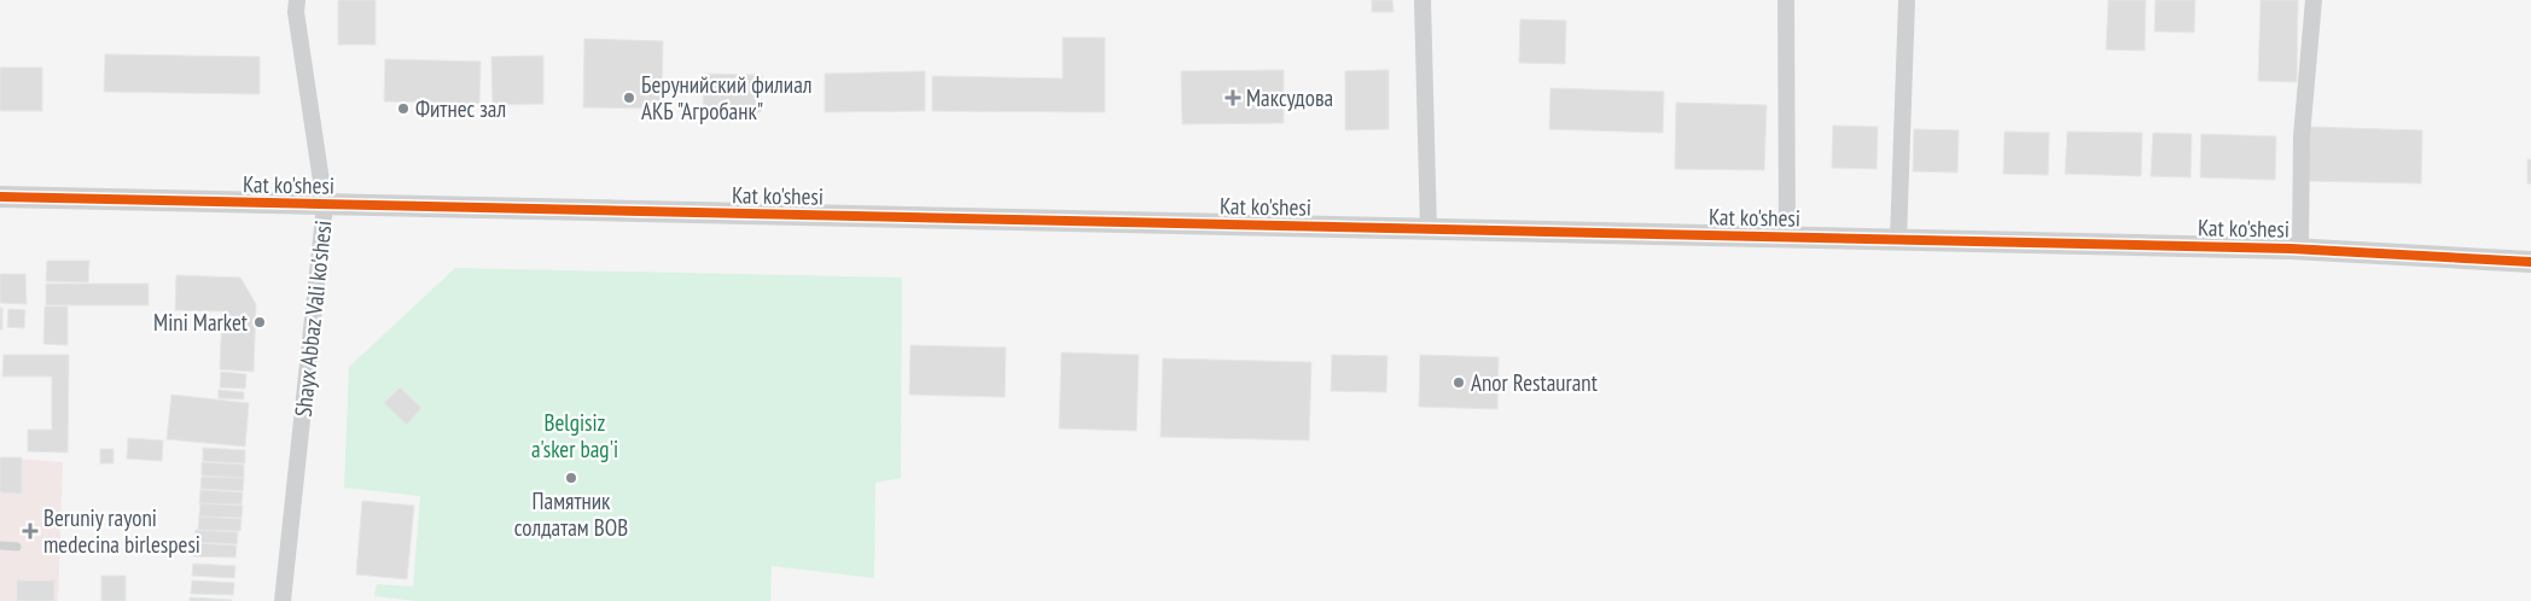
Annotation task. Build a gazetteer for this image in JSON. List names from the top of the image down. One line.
{"streets":{"street":["Kat ko'shesi","Shayx Abbaz Vali ko'shesi"]},"crossings":[["Kat ko'shesi","Shayx Abbaz Vali ko'shesi"]],"parks":["Belgisiz a'sker bag'i"],"places":{"other":["Берунийский филиал АКБ \"Агробанк\"","Фитнес зал","Mini Market","Anor Restaurant","Памятник солдатам ВОВ"],"health":["Максудова","Beruniy rayoni medecina birlespesi"]}}
